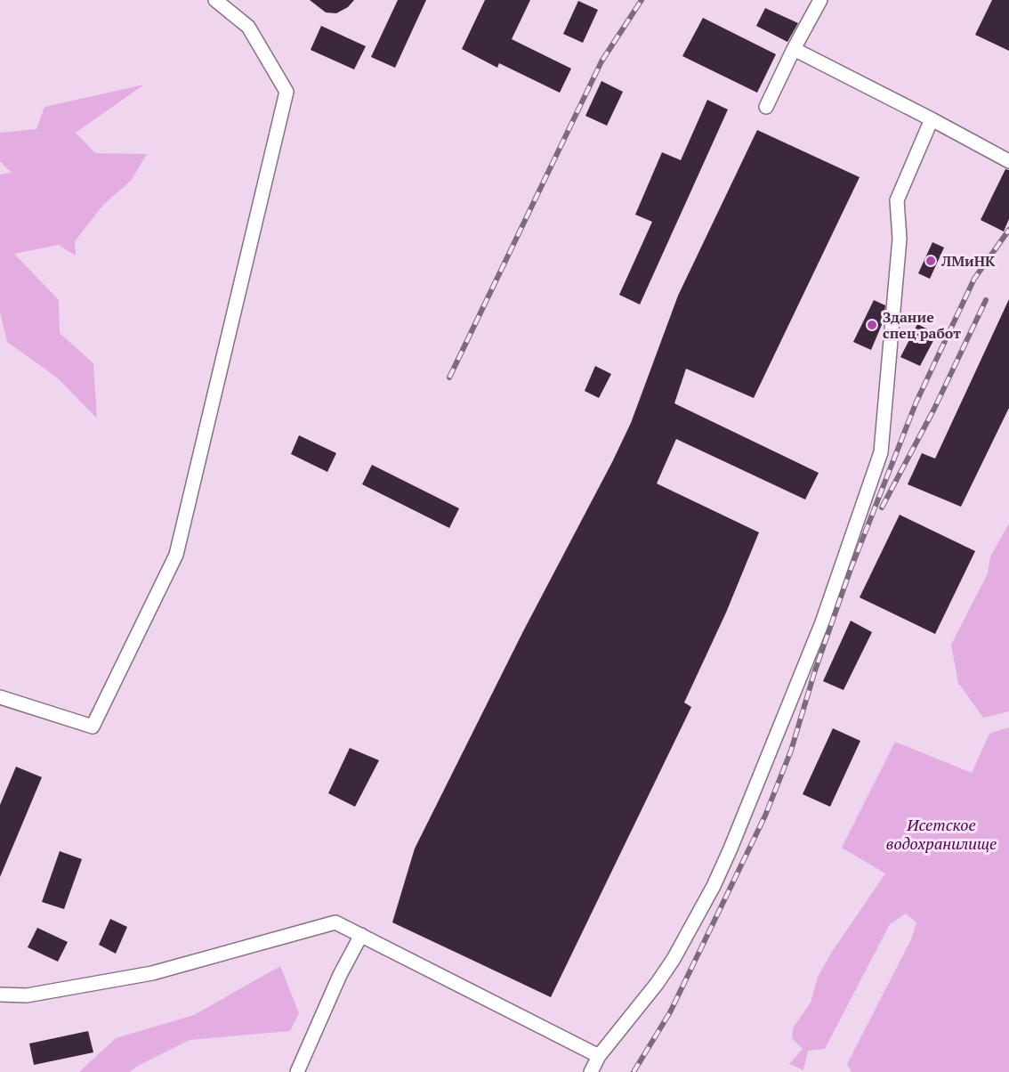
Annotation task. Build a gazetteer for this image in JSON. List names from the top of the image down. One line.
{"water":["Исетское водохранилище"],"places":["ЛМиНК","Здание спец работ"]}
